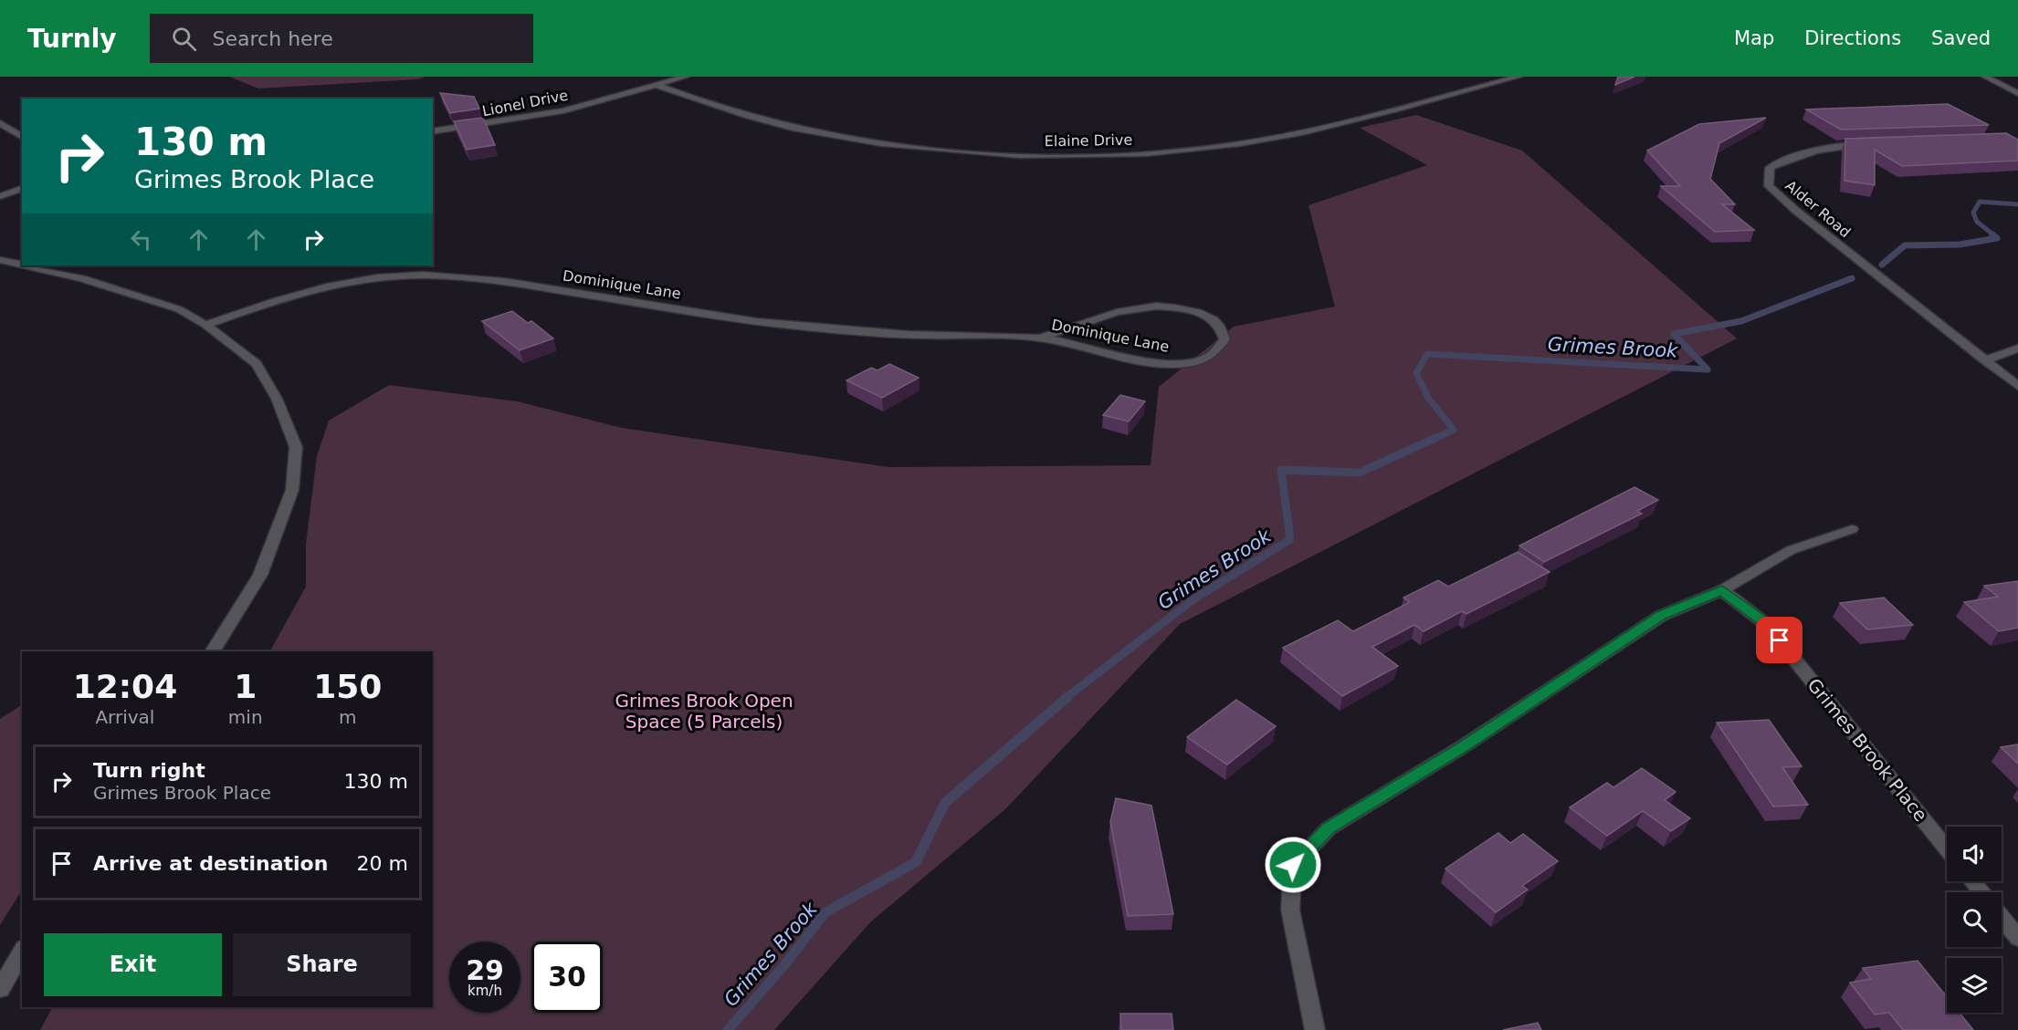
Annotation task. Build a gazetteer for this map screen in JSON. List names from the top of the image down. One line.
{"streets":{"street":["Lionel Drive","Elaine Drive","Alder Road","Dominique Lane","Grimes Brook Place"]},"crossings":[["Lionel Drive","Elaine Drive"]],"water":["Grimes Brook"],"parks":["Grimes Brook Open Space (5 Parcels)"],"page":{"header":"Turnly","search":"Search here","nav":["Map","Directions","Saved"],"turn":["130 m","Grimes Brook Place"],"eta":["12:04","Arrival","1","min","150","m"],"list":[{"name":"Turn right","note":"Grimes Brook Place","value":"130 m"},{"name":"Arrive at destination","value":"20 m"}],"buttons":["Exit","Share"],"speed":"29 km/h","limit":"30"}}
